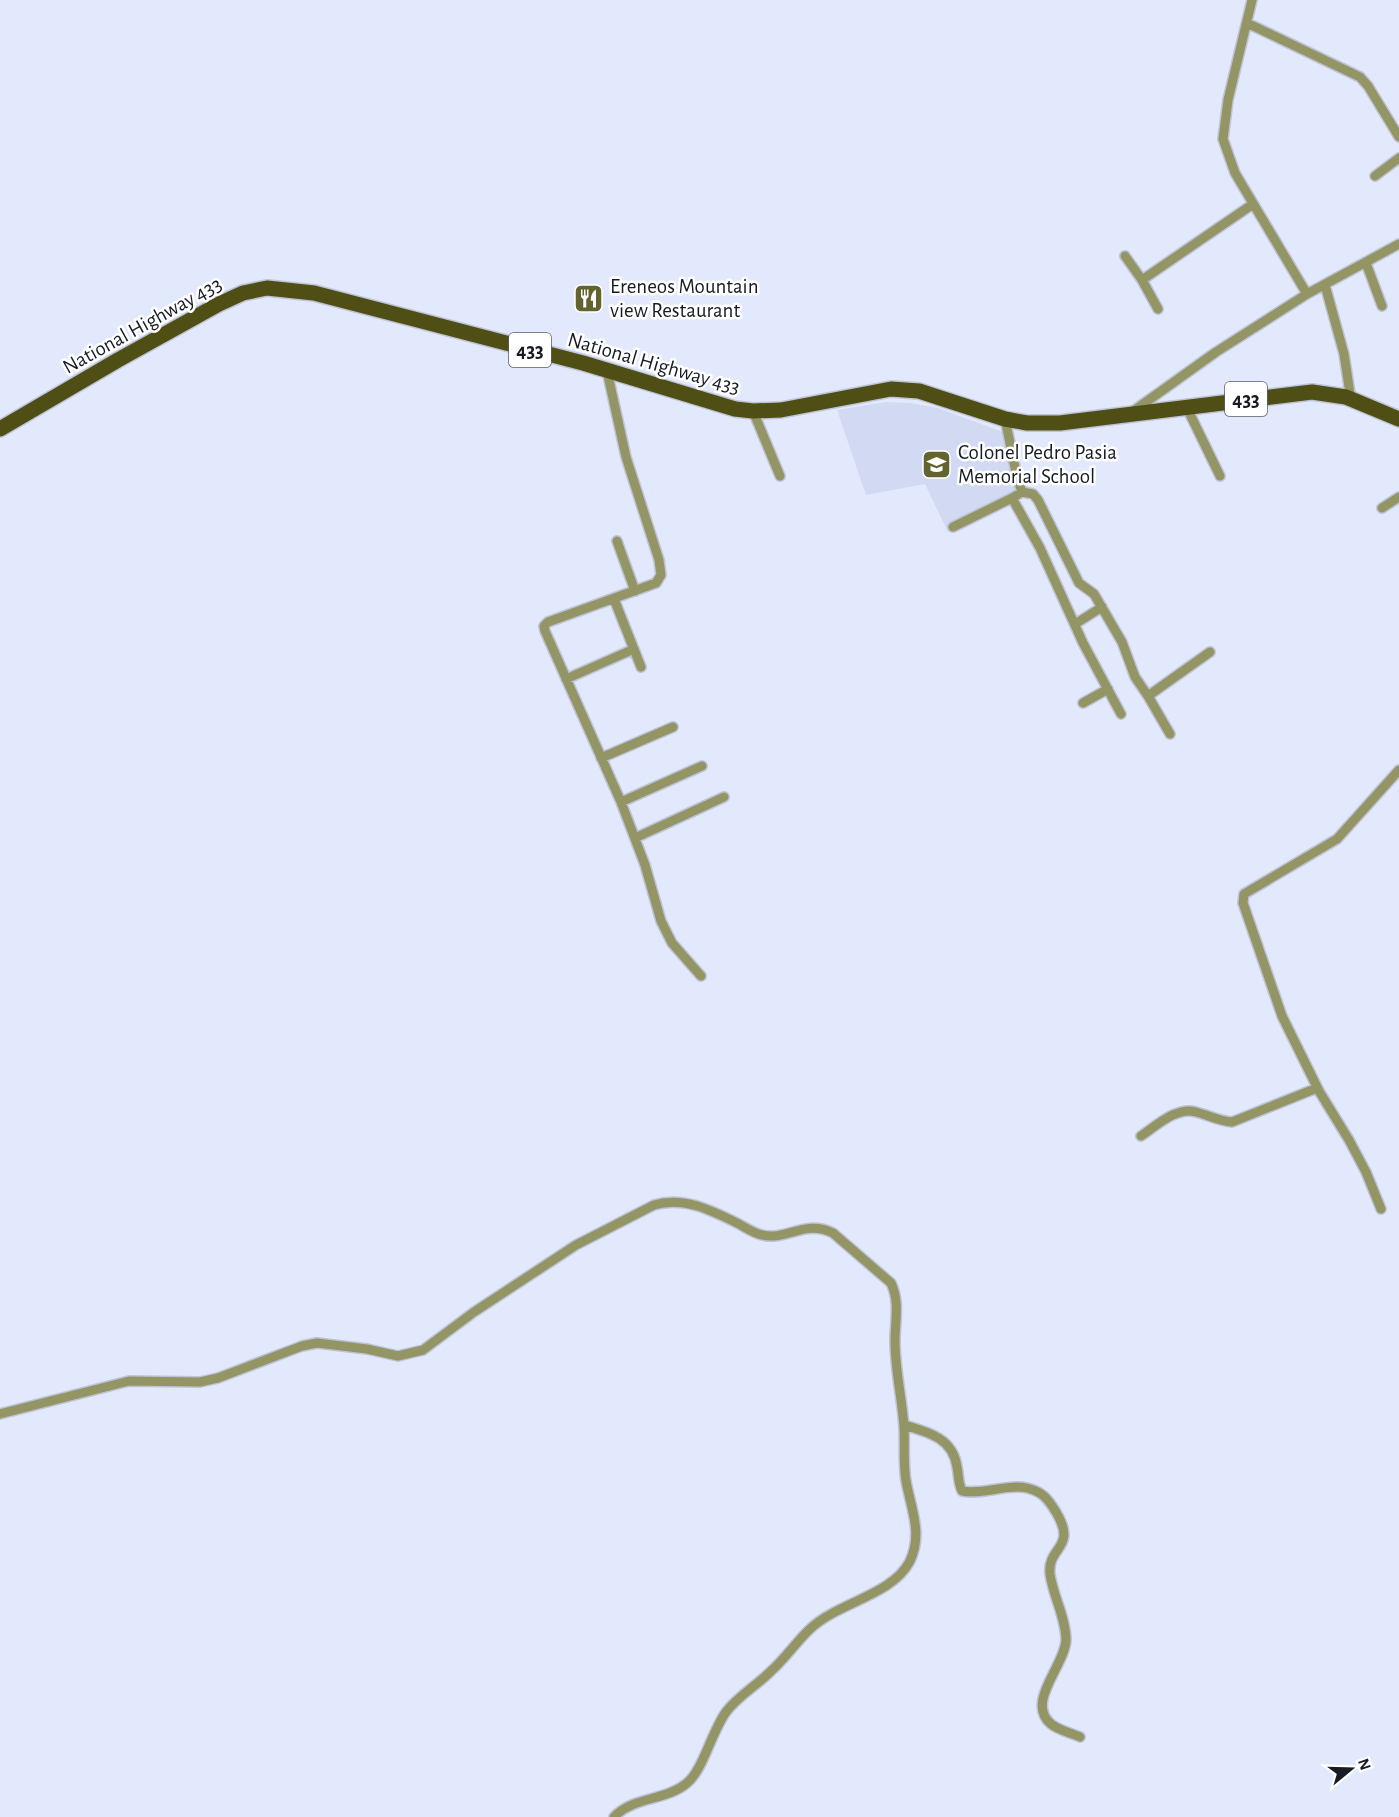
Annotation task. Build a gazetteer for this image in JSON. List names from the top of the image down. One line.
{"streets":{"main road":["National Highway 433","433"]},"places":{"restaurant":["Ereneos Mountain view Restaurant"],"school or university":["Colonel Pedro Pasia Memorial School"]},"north":"right"}
